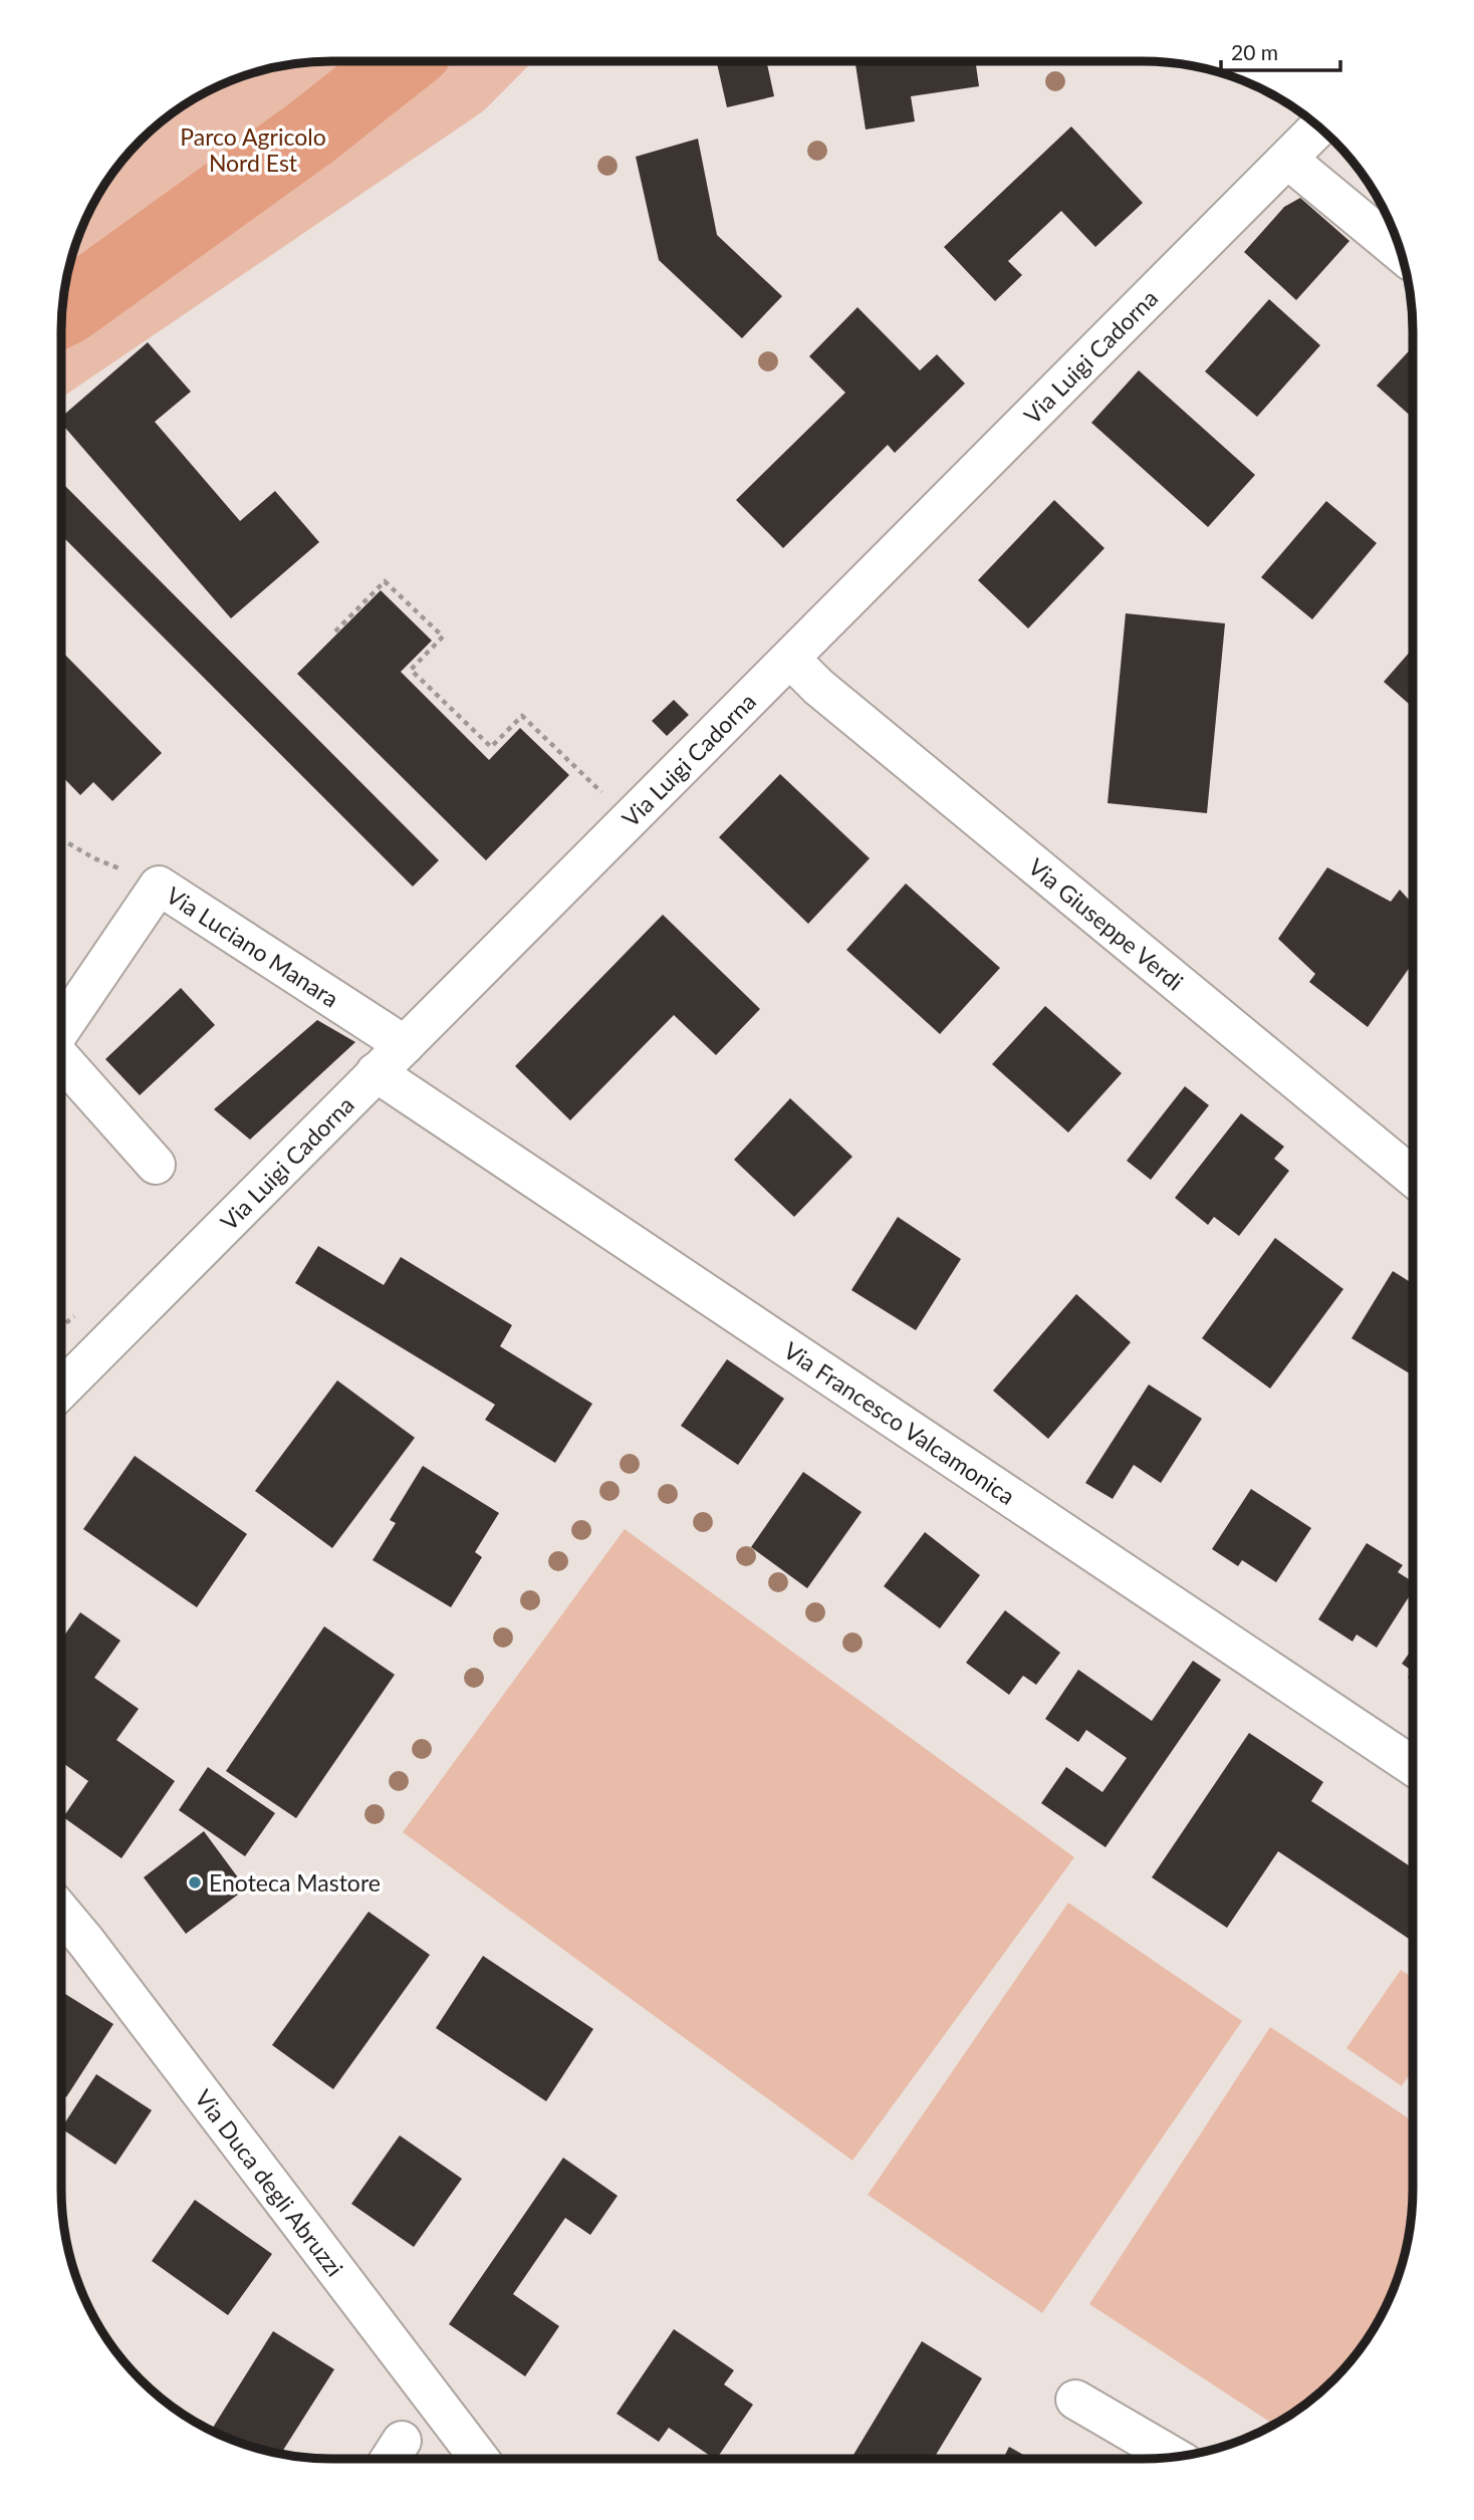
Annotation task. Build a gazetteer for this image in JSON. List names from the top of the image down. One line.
{"streets":{"street":["Via Luigi Cadorna","Via Giuseppe Verdi","Via Luciano Manara","Via Francesco Valcamonica","Via Duca degli Abruzzi"]},"crossings":[["Via Luigi Cadorna","Via Giuseppe Verdi"],["Via Luigi Cadorna","Via Luciano Manara"],["Via Luigi Cadorna","Via Francesco Valcamonica"]],"parks":["Parco Agricolo Nord Est"],"places":["Enoteca Mastore"],"scale_bar":"20 m"}
